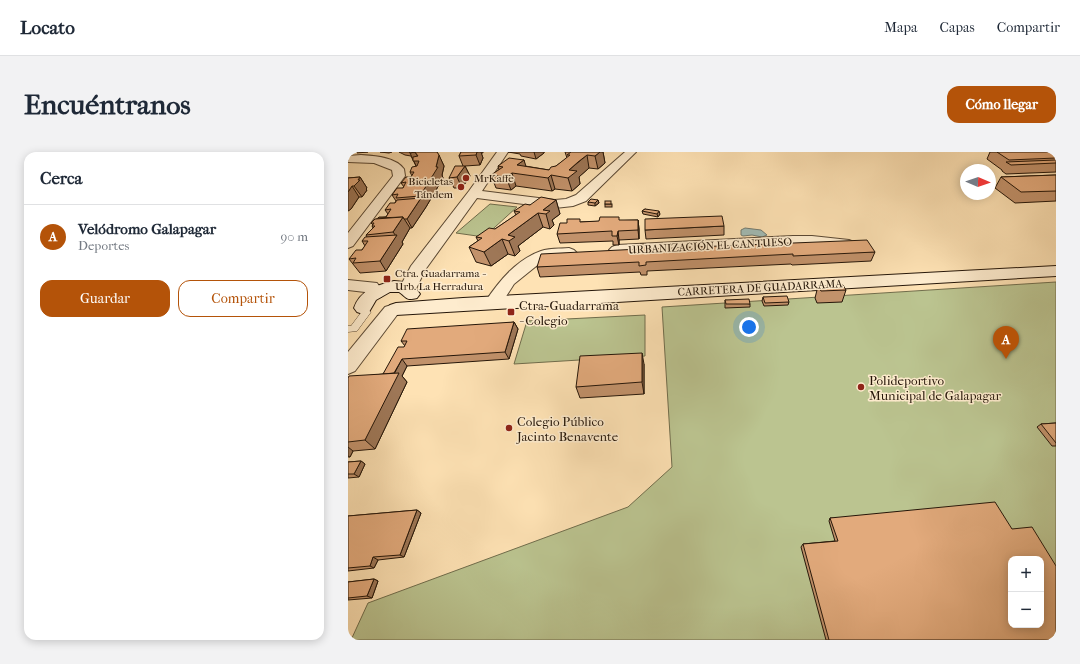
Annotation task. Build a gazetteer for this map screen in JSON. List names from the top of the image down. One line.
{"streets":{"street":["URBANIZACIÓN EL CANTUESO","CARRETERA DE GUADARRAMA"]},"places":{"other":["MrKaffe","Bicicletas Tándem","Polideportivo Municipal de Galapagar","Colegio Público Jacinto Benavente"],"transit":["Ctra. Guadarrama - Urb. La Herradura","Ctra. Guadarrama - Colegio"]},"north":"right","page":{"header":"Locato","nav":["Mapa","Capas","Compartir"],"buttons":["Cómo llegar",["Guardar","Compartir"]],"title":"Encuéntranos","heading":"Cerca","list":[{"mark":"A","name":"Velódromo Galapagar","note":"Deportes","value":"90 m"}],"pins":"A","map_buttons":["+","−"]}}
